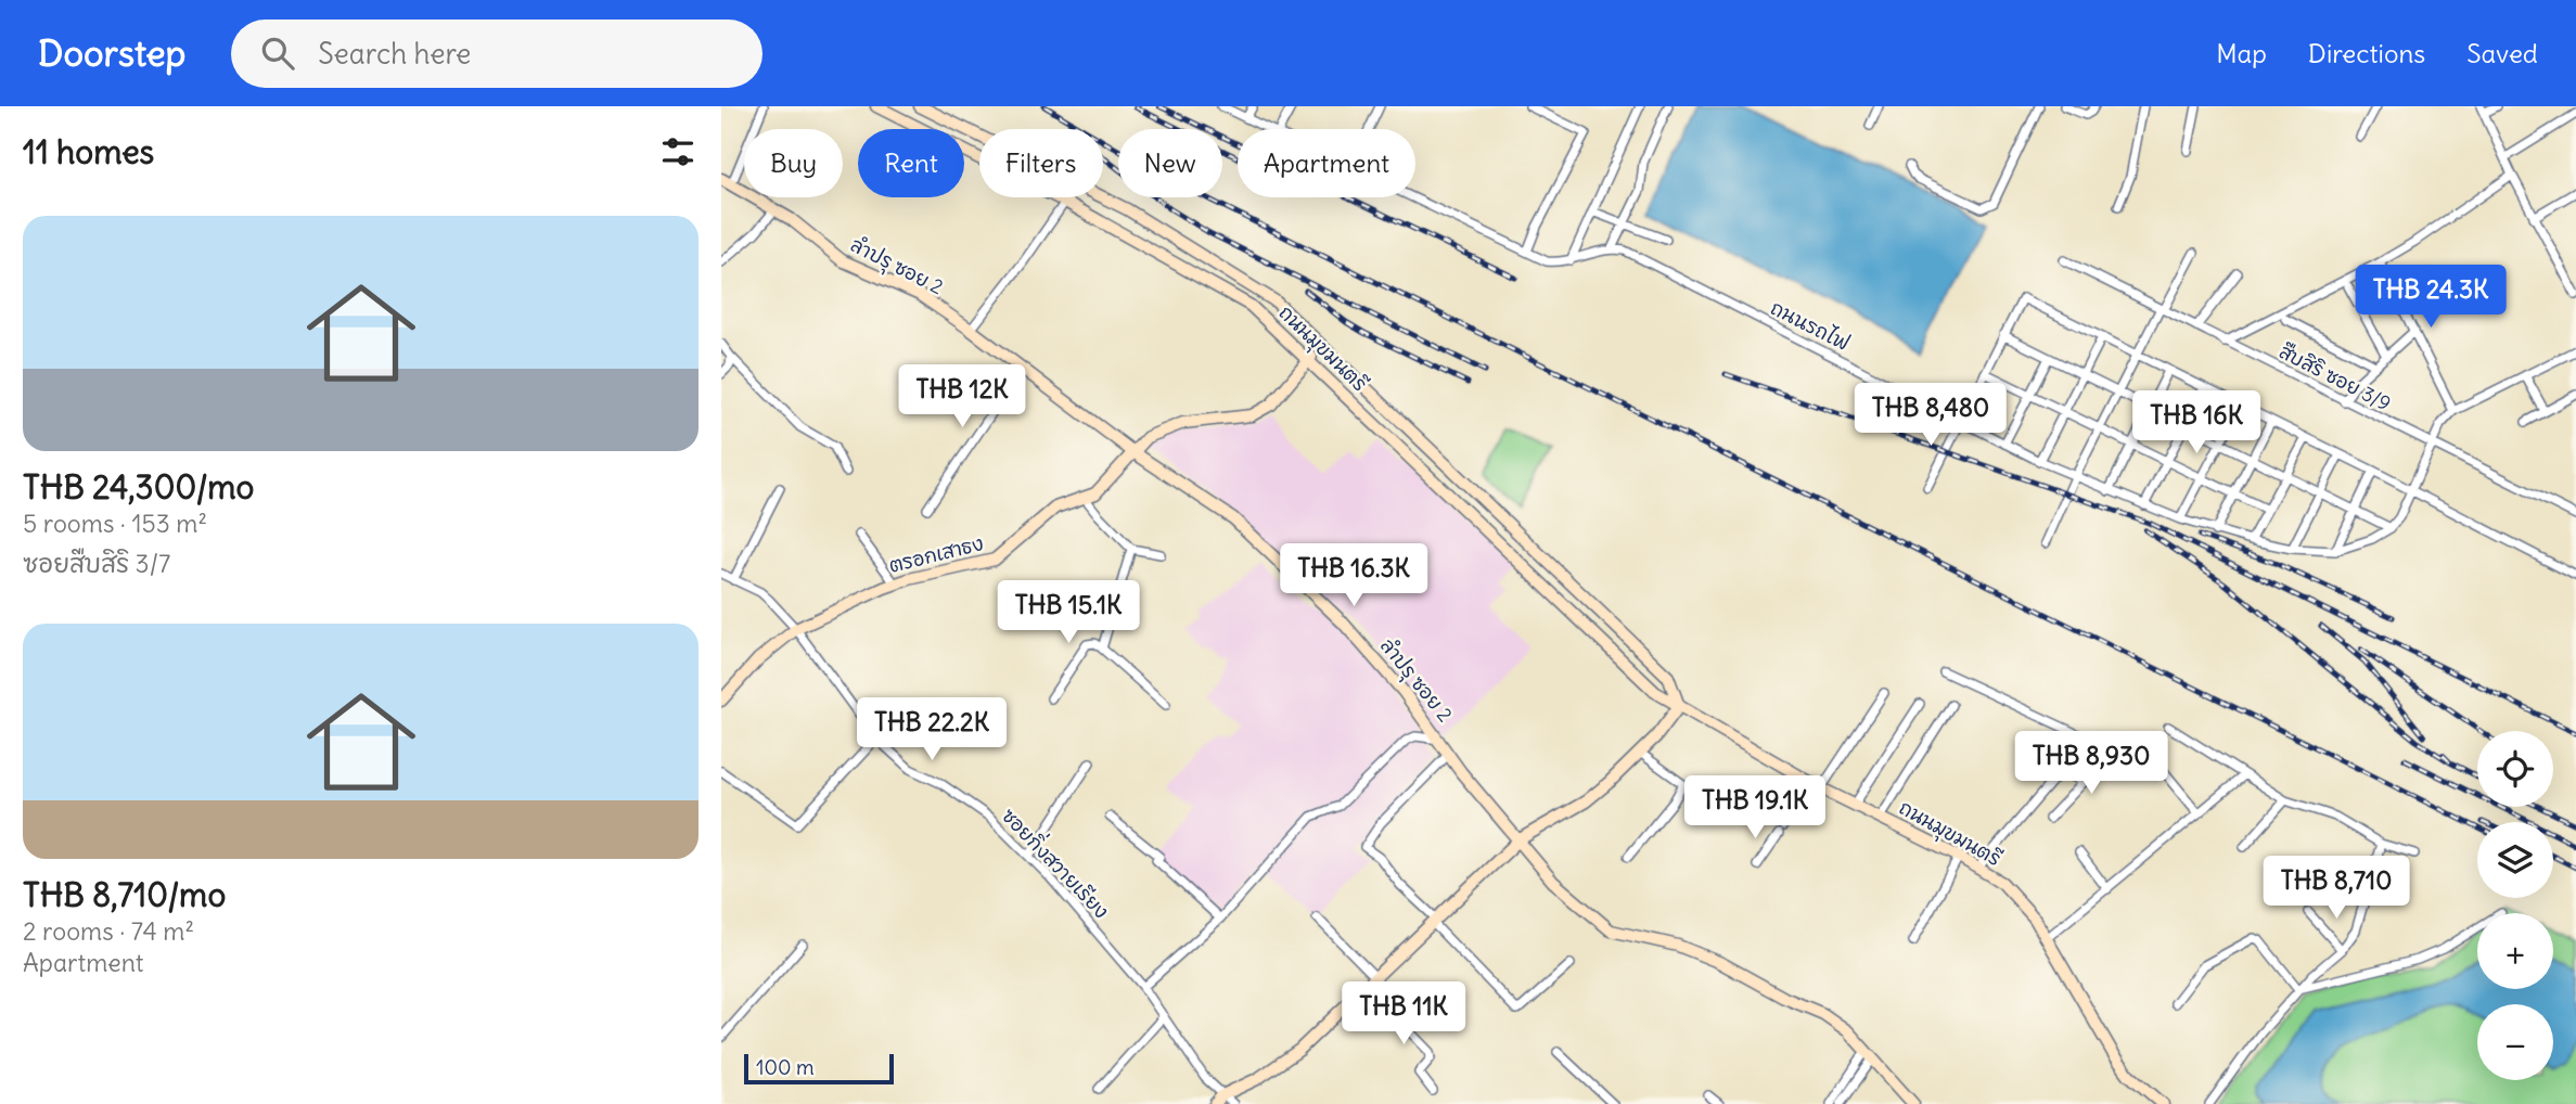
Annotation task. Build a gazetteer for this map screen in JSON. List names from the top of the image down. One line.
{"streets":{"street":["ลำปรุ ซอย 2","ถนนรถไฟ","ถนนมุขมนตรี","สืบสิริ ซอย 3/9","ตรอกเสาธง","ซอยกิ่งสวายเรียง"]},"crossings":[["ลำปรุ ซอย 2","ตรอกเสาธง"],["ถนนมุขมนตรี","ตรอกเสาธง"],["ตรอกเสาธง","ซอยกิ่งสวายเรียง"]],"scale_bar":"100 m","page":{"header":"Doorstep","search":"Search here","nav":["Map","Directions","Saved"],"heading":"11 homes","chip":["Buy","Rent","Filters","New","Apartment"],"list":[{"name":"THB 24,300/mo","note":"5 rooms · 153 m² · ซอยสืบสิริ 3/7"},{"name":"THB 8,710/mo","note":"2 rooms · 74 m² · Apartment"}],"price":["THB 24.3K","THB 12K","THB 8,480","THB 16K","THB 16.3K","THB 15.1K","THB 22.2K","THB 8,930","THB 19.1K","THB 8,710","THB 11K"],"map_buttons":["+","−"],"scale":"100 m"}}
